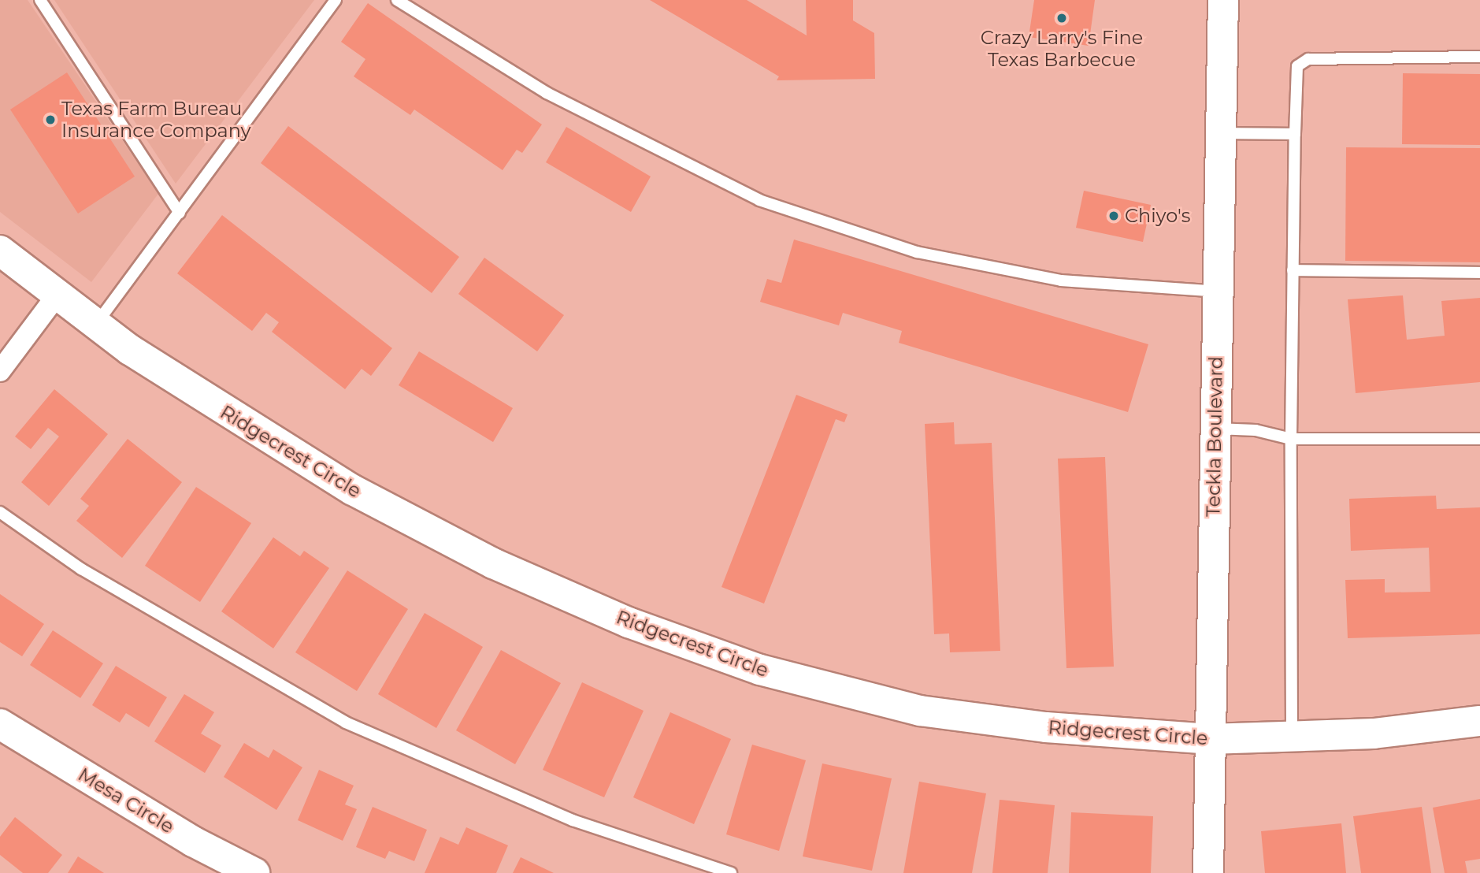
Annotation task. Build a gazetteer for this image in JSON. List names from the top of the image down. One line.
{"streets":{"street":["Teckla Boulevard","Ridgecrest Circle","Mesa Circle"]},"crossings":[["Teckla Boulevard","Ridgecrest Circle"]],"places":["Crazy Larry's Fine Texas Barbecue","Texas Farm Bureau Insurance Company","Chiyo's"]}
